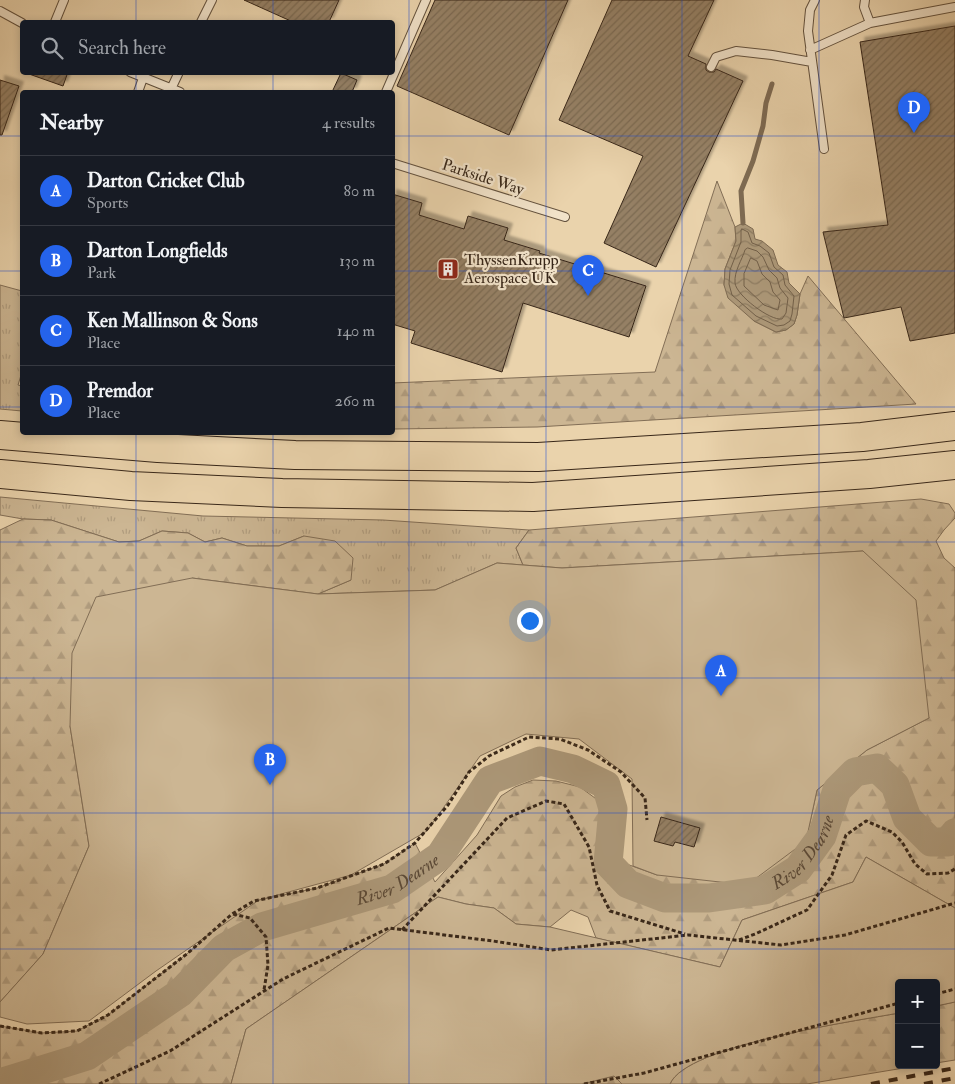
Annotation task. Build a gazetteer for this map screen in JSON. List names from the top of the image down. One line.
{"streets":{"lane":["Parkside Way"]},"water":["River Dearne"],"places":{"building":["ThyssenKrupp Aerospace UK"]},"page":{"search":"Search here","heading":["Nearby","4 results"],"pins":["D","C","A","B"],"list":[{"mark":"A","name":"Darton Cricket Club","note":"Sports","value":"80 m"},{"mark":"B","name":"Darton Longfields","note":"Park","value":"130 m"},{"mark":"C","name":"Ken Mallinson & Sons","note":"Place","value":"140 m"},{"mark":"D","name":"Premdor","note":"Place","value":"260 m"}],"map_buttons":["+","−"]}}
